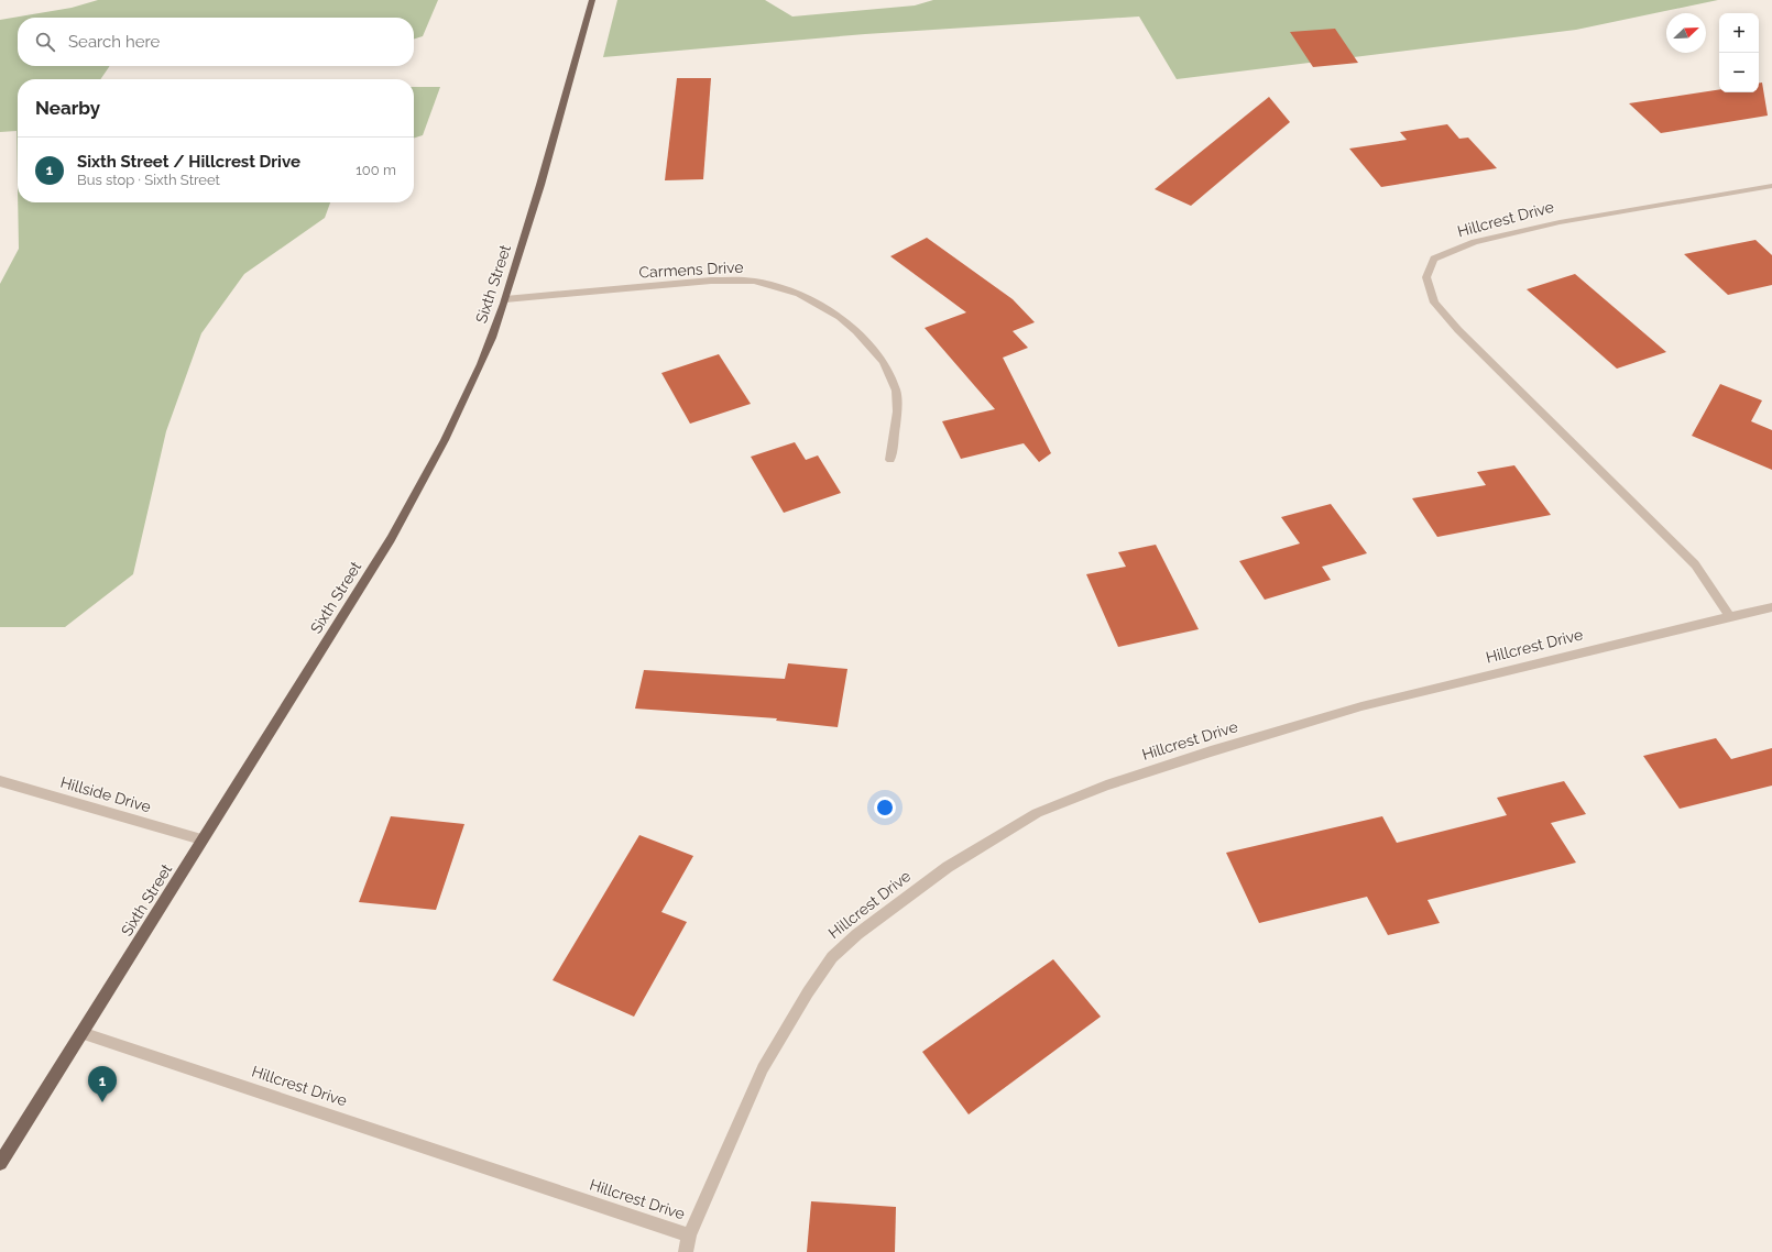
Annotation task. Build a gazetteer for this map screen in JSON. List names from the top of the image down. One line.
{"streets":{"main road":["Sixth Street"],"street":["Hillcrest Drive","Carmens Drive","Hillside Drive"]},"crossings":[["Hillcrest Drive","Sixth Street"],["Carmens Drive","Sixth Street"],["Sixth Street","Hillside Drive"]],"north":"top right","page":{"map_buttons":["+","−"],"search":"Search here","heading":"Nearby","list":[{"mark":"1","name":"Sixth Street / Hillcrest Drive","note":"Bus stop · Sixth Street","value":"100 m"}],"pins":"1"}}
